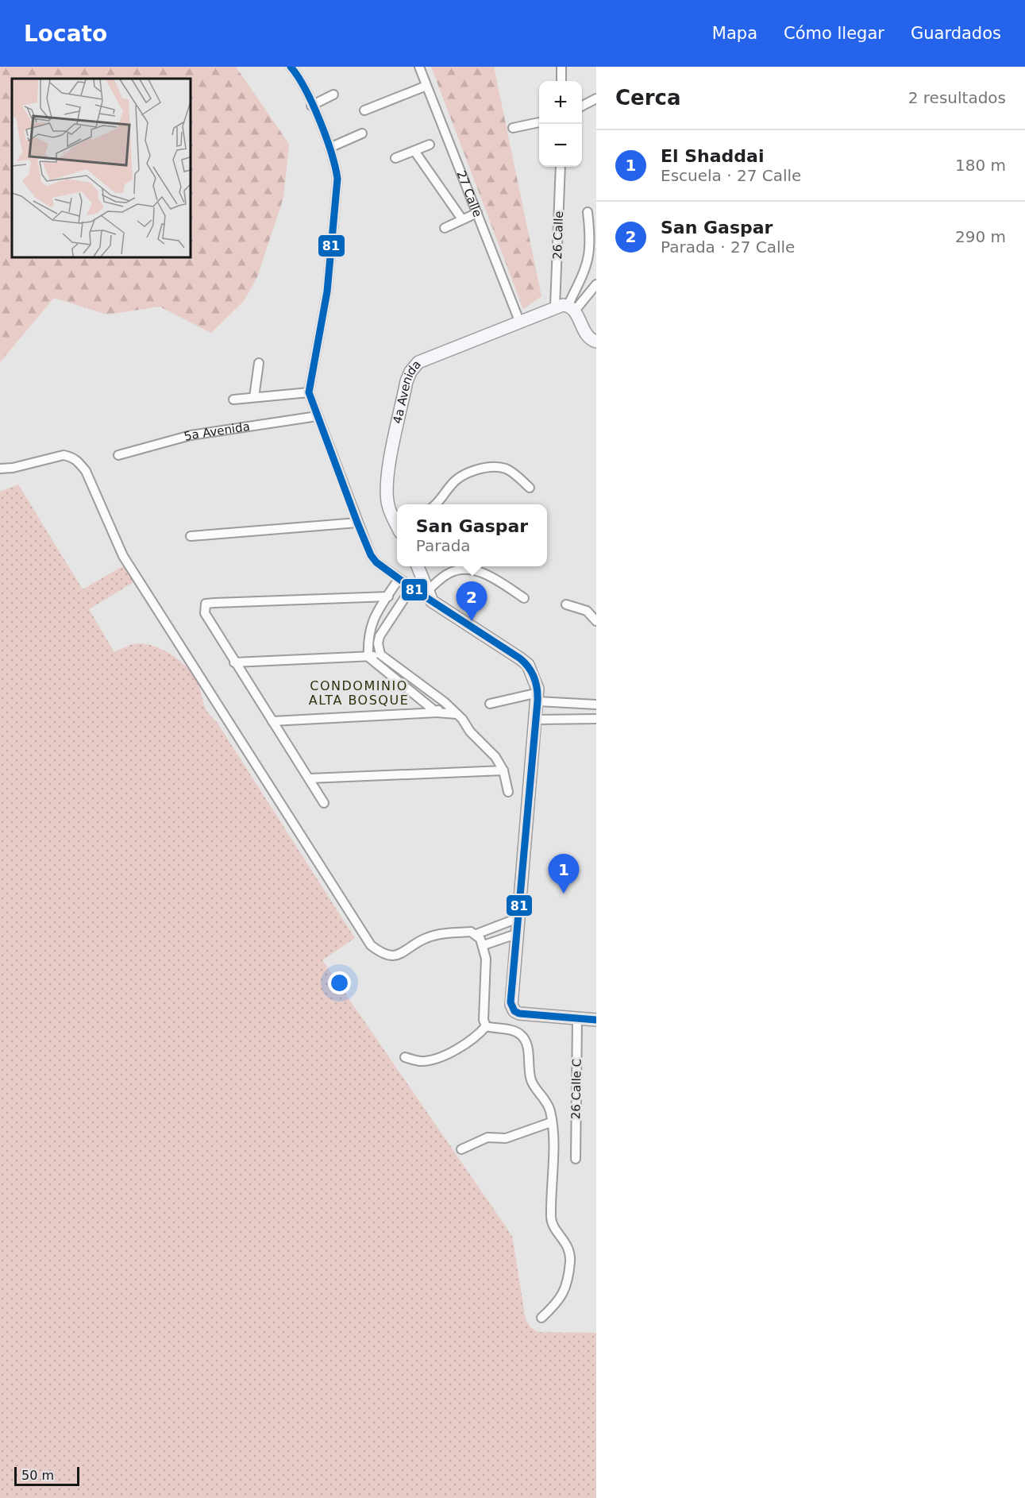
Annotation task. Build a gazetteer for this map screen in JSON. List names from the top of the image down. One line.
{"streets":{"street":["27 Calle","26 Calle","4a Avenida","5a Avenida","26 Calle C"]},"crossings":[["27 Calle","4a Avenida"],["26 Calle","4a Avenida"]],"districts":["CONDOMINIO ALTA BOSQUE"],"lines":["transit line 81"],"scale_bar":"50 m","page":{"header":"Locato","nav":["Mapa","Cómo llegar","Guardados"],"heading":["Cerca","2 resultados"],"map_buttons":["+","−"],"list":[{"mark":"1","name":"El Shaddai","note":"Escuela · 27 Calle","value":"180 m"},{"mark":"2","name":"San Gaspar","note":"Parada · 27 Calle","value":"290 m"}],"popup":["San Gaspar","Parada"],"pins":["2","1"],"scale":"50 m"}}
